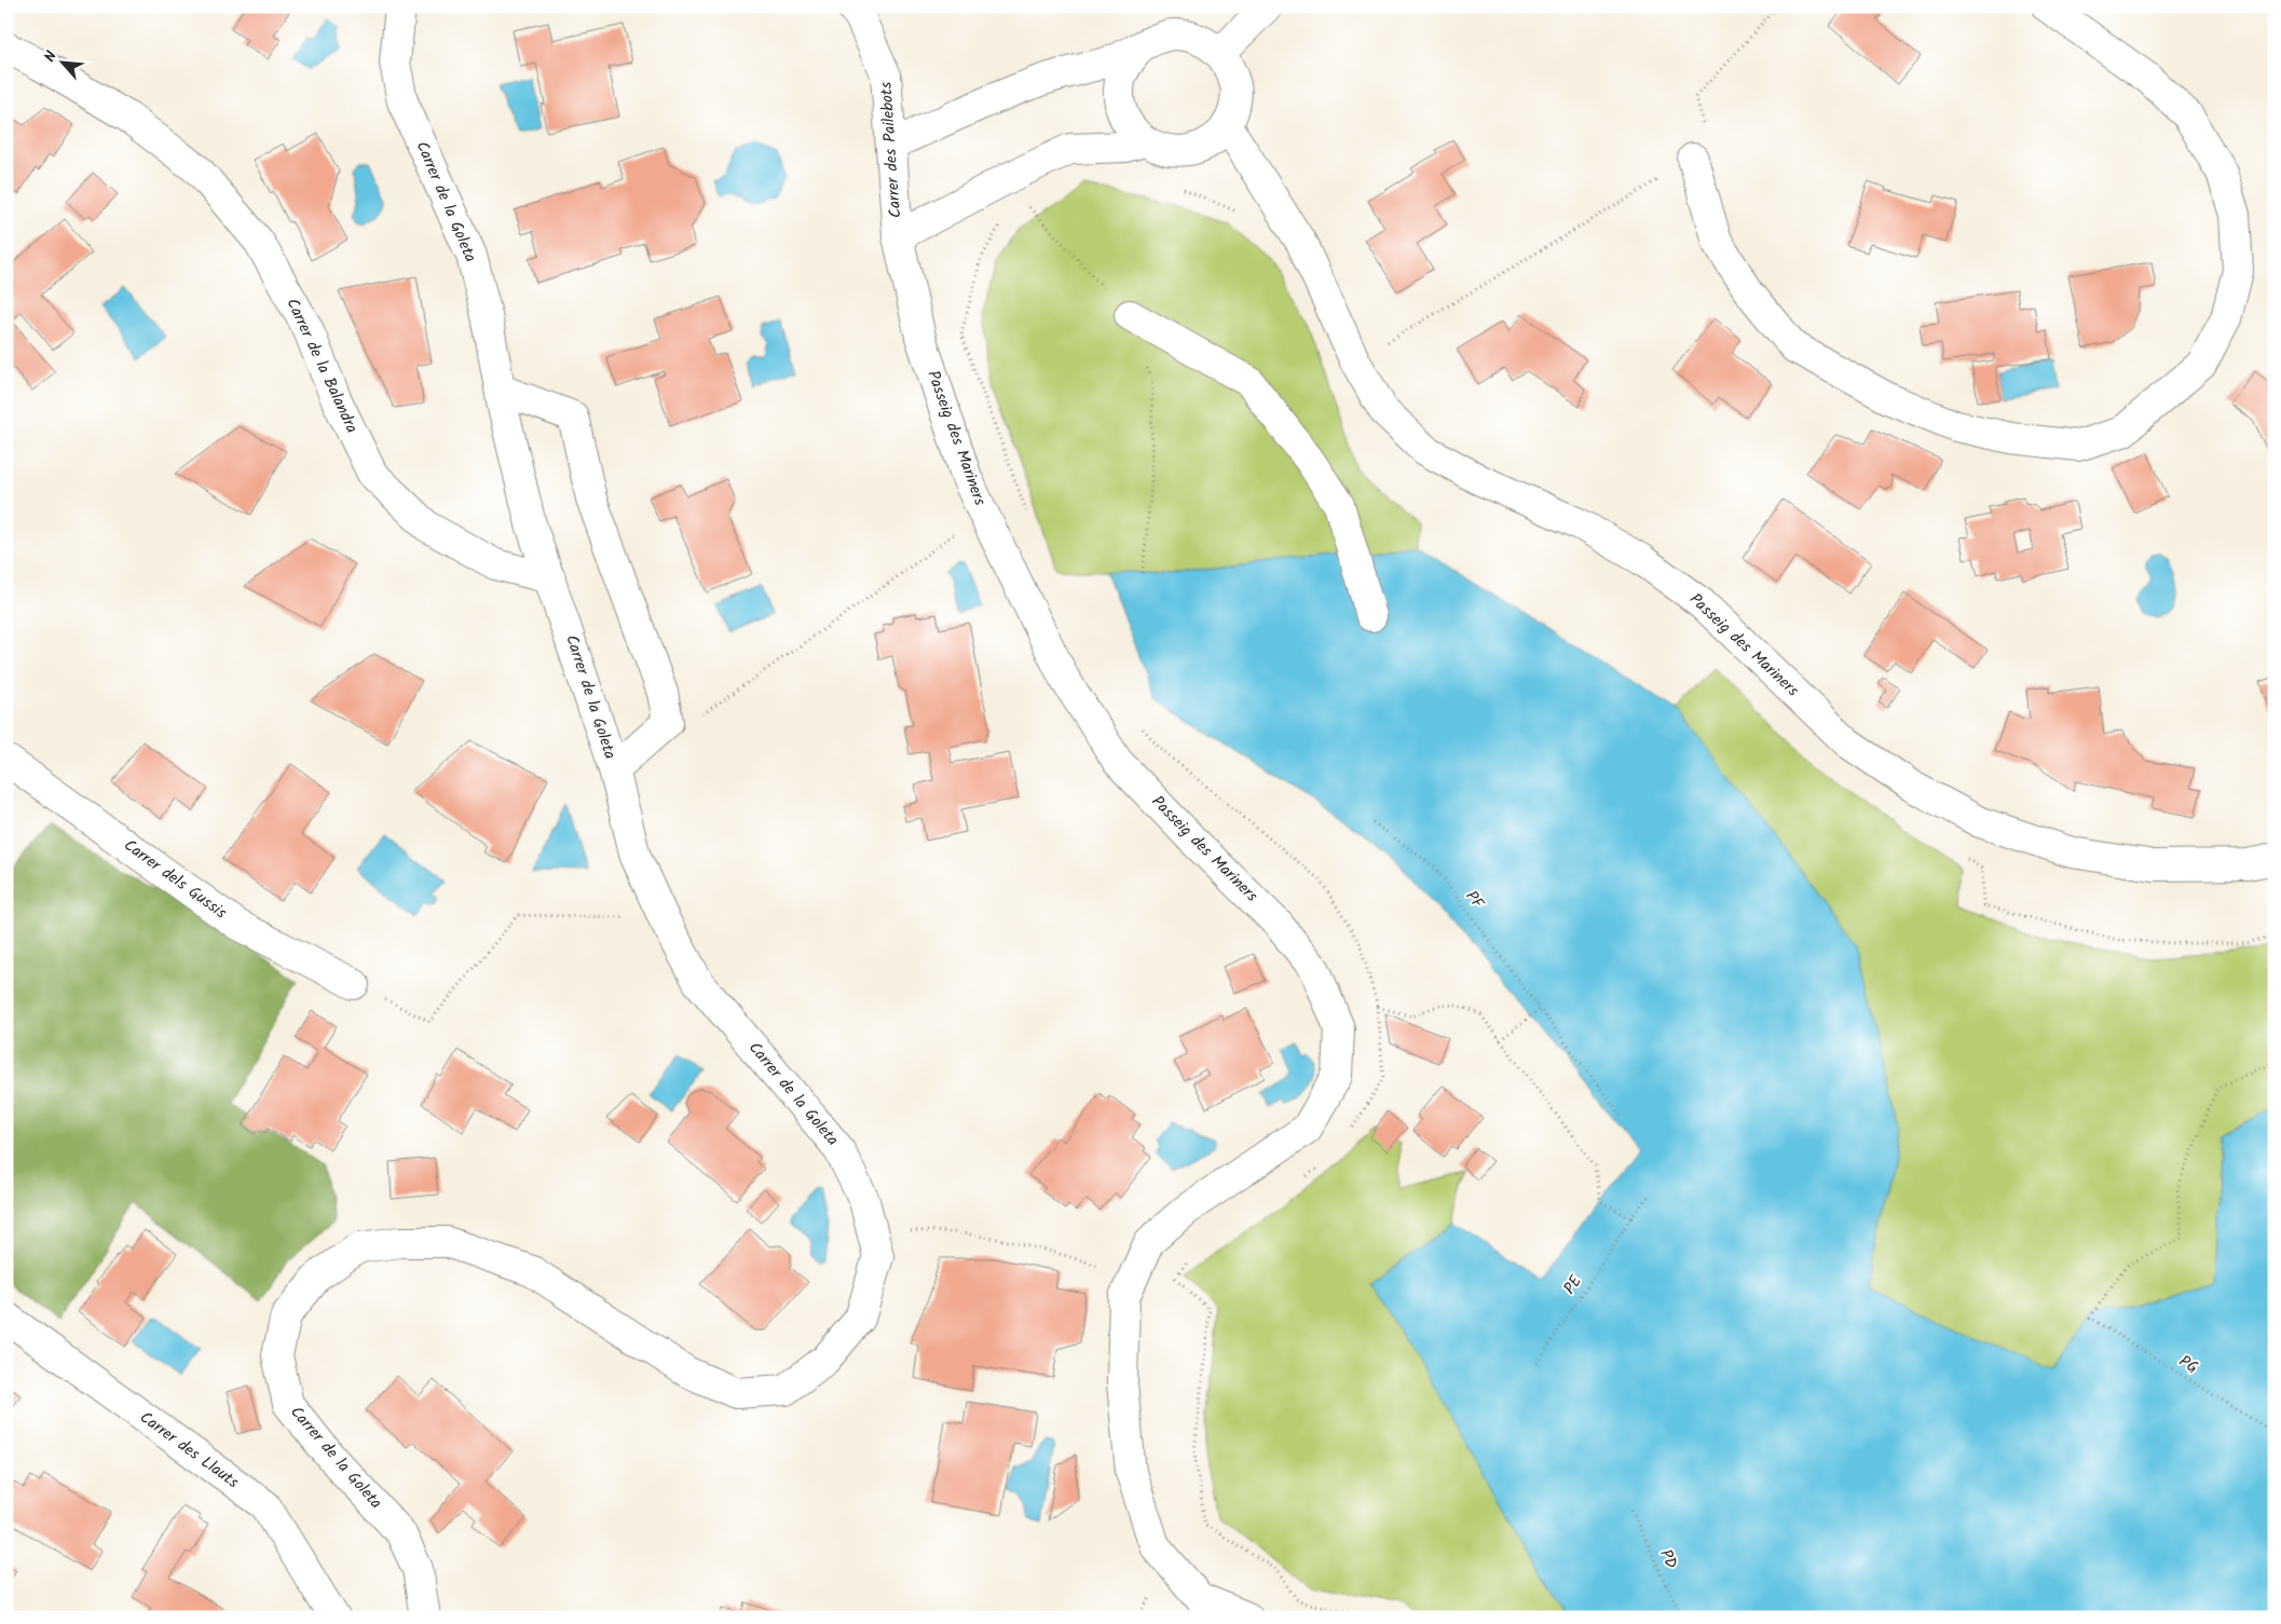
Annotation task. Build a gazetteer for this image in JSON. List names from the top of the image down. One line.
{"streets":{"street":["Carrer des Pailebots","Carrer de la Goleta","Carrer de la Balandra","Passeig des Mariners","Carrer dels Gussis","Carrer des Llauts"],"path":["PF","PE","PG","PD"]},"crossings":[["Carrer des Pailebots","Passeig des Mariners"],["Carrer de la Goleta","Carrer de la Balandra"]],"north":"top left"}
